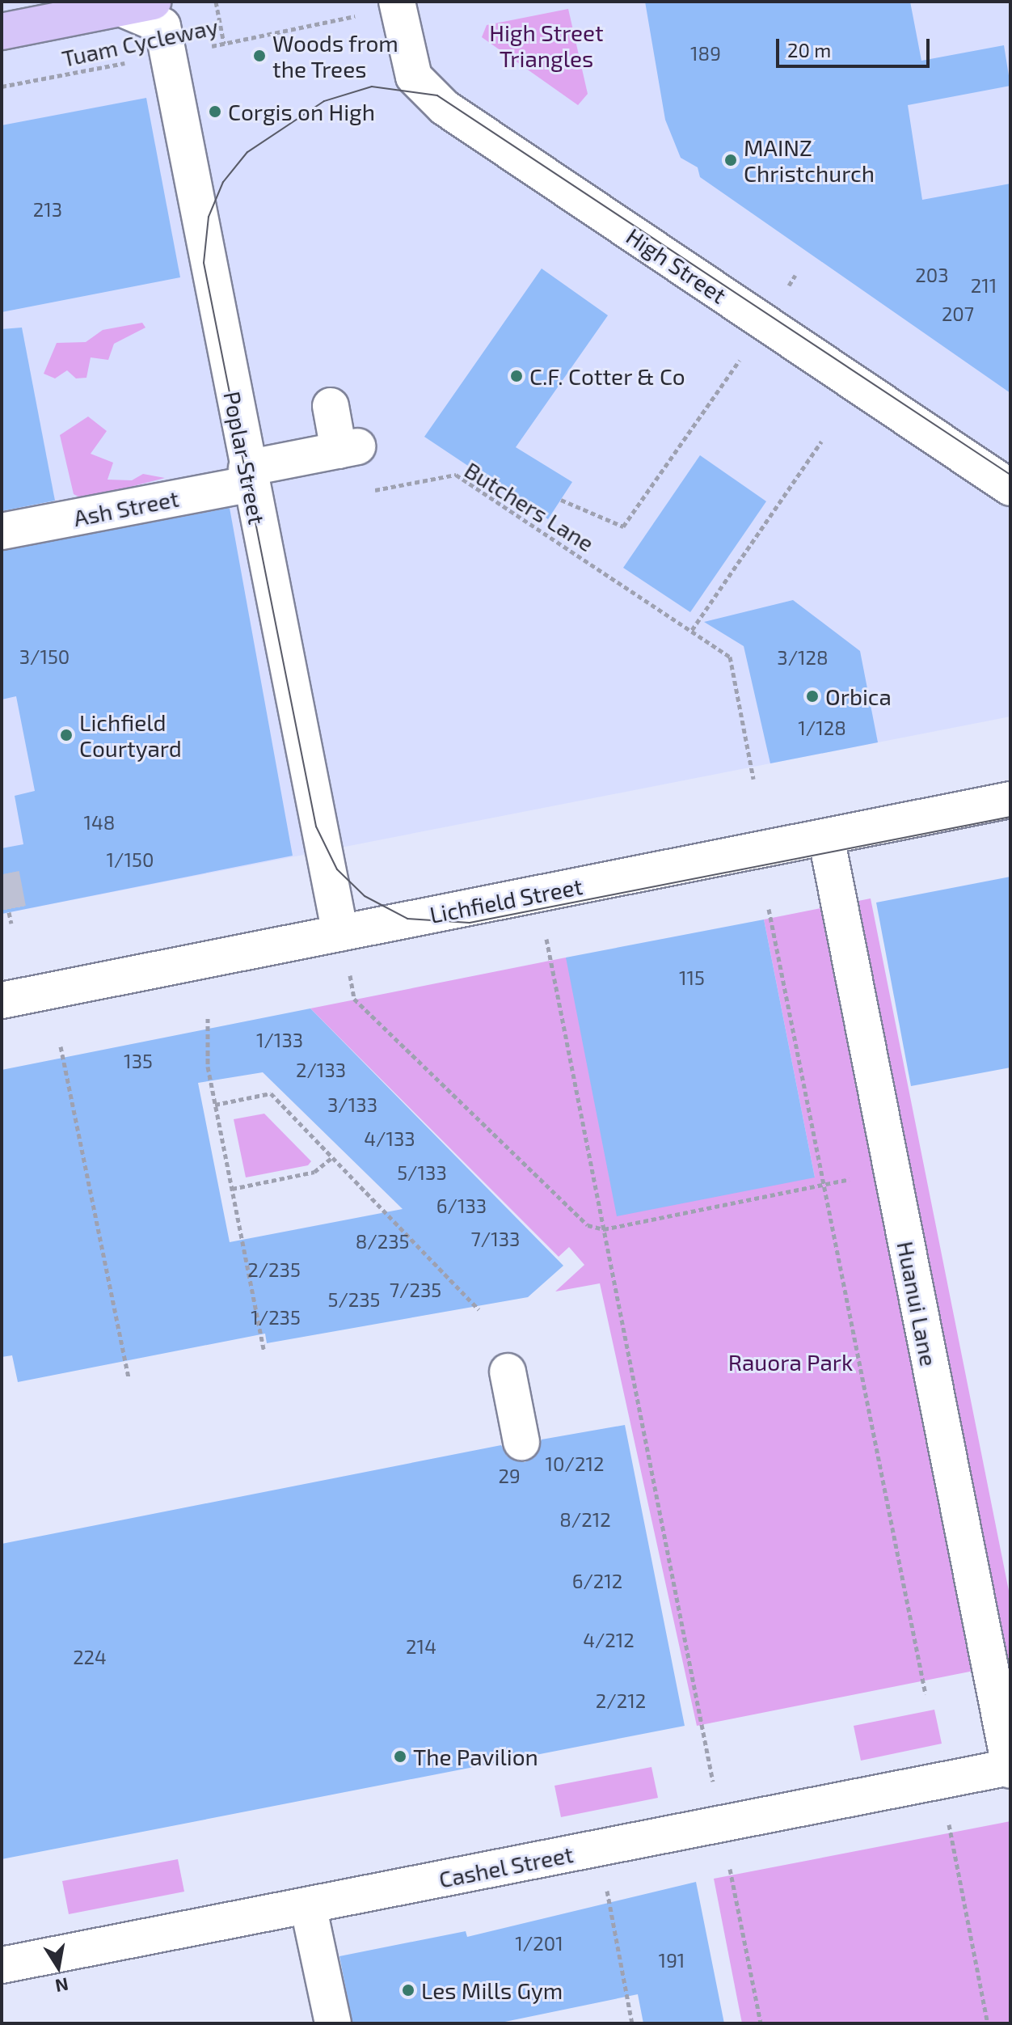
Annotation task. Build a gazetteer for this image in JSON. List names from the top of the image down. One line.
{"streets":{"street":["High Street","Poplar Street","Ash Street","Lichfield Street","Huanui Lane","Cashel Street"],"path":["Tuam Cycleway","Butchers Lane"]},"crossings":[["Tuam Cycleway","High Street"],["Tuam Cycleway","Poplar Street"],["Poplar Street","Ash Street"],["Poplar Street","Lichfield Street"],["Lichfield Street","Huanui Lane"],["Huanui Lane","Cashel Street"]],"parks":["High Street Triangles","Rauora Park"],"places":["Woods from the Trees","Corgis on High","MAINZ Christchurch","C.F. Cotter & Co","Orbica","Lichfield Courtyard","The Pavilion","Les Mills Gym"],"house_numbers":["189","213","203","211","207","3/150","3/128","1/128","148","1/150","115","1/133","135","2/133","3/133","4/133","5/133","6/133","7/133","8/235","2/235","7/235","5/235","1/235","10/212","29","8/212","6/212","4/212","214","224","2/212","1/201","191"],"scale_bar":"20 m","north":"bottom"}
